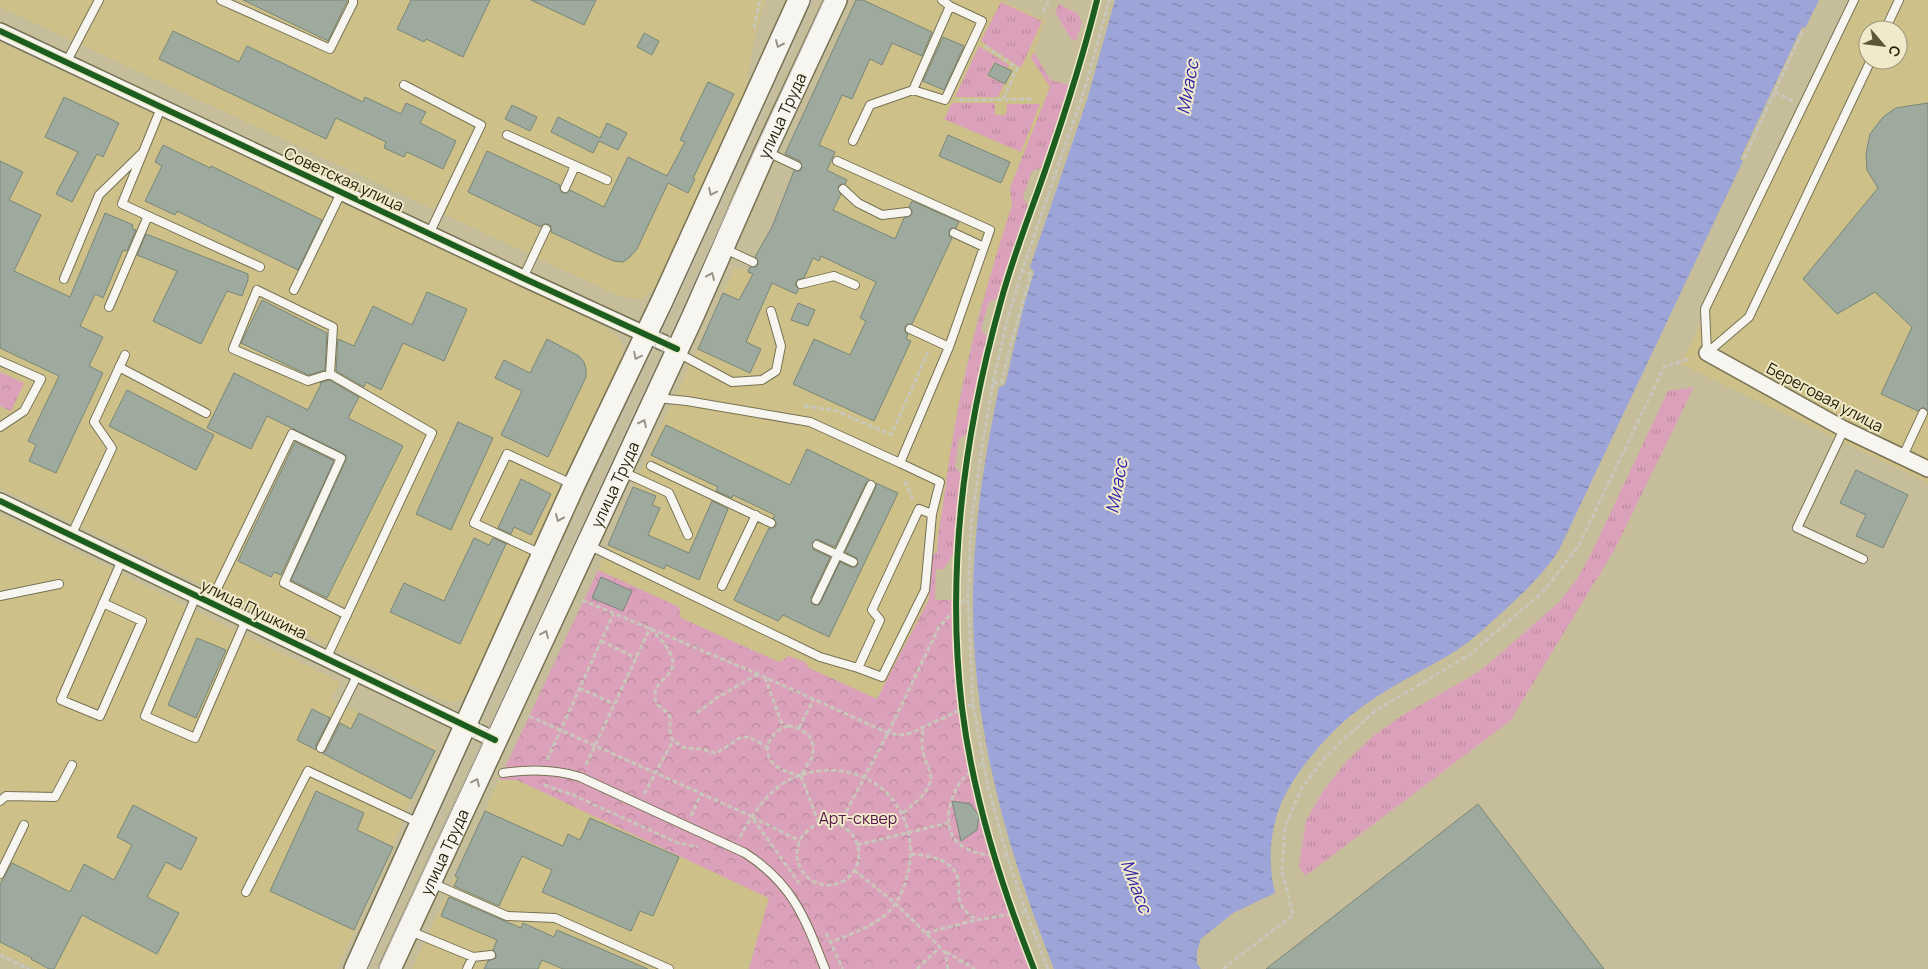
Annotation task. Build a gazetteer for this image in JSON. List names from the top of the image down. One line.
{"streets":{"main road":["улица Труда"],"street":["Советская улица","Береговая улица","улица Пушкина"]},"crossings":[["улица Труда","Советская улица"],["улица Труда","улица Пушкина"]],"water":["Миасс"],"parks":["Арт-сквер"],"north":"bottom right"}
